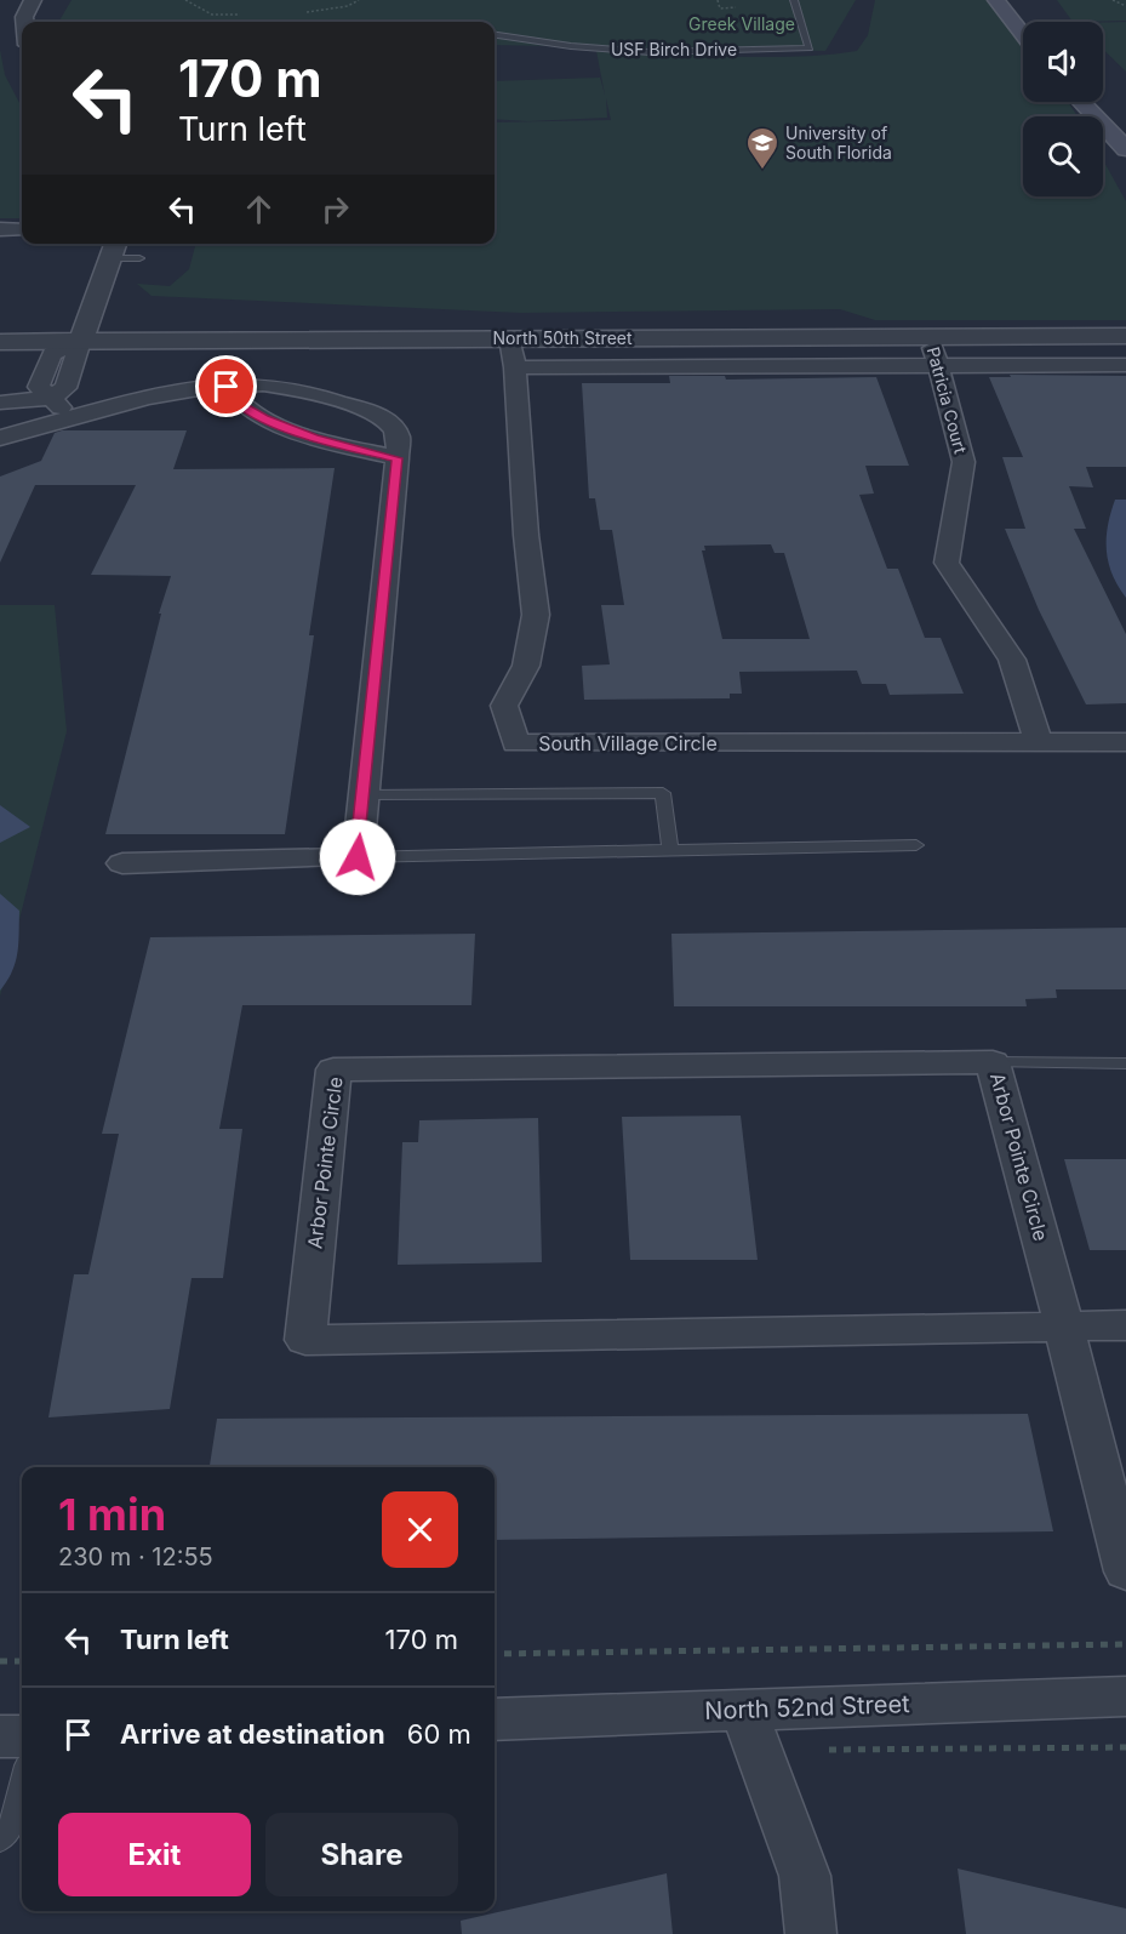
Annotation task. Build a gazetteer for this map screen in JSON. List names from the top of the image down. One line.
{"streets":{"street":["North 50th Street","Patricia Court","South Village Circle","Arbor Pointe Circle","North 52nd Street"],"lane":["USF Birch Drive"]},"crossings":[["North 50th Street","Patricia Court"],["North 50th Street","South Village Circle"],["Patricia Court","South Village Circle"]],"parks":["Greek Village"],"places":{"school or university":["University of South Florida"]},"page":{"turn":["170 m","Turn left"],"heading":["1 min","230 m · 12:55"],"list":[{"name":"Turn left","value":"170 m"},{"name":"Arrive at destination","value":"60 m"}],"buttons":["Exit","Share"]}}
